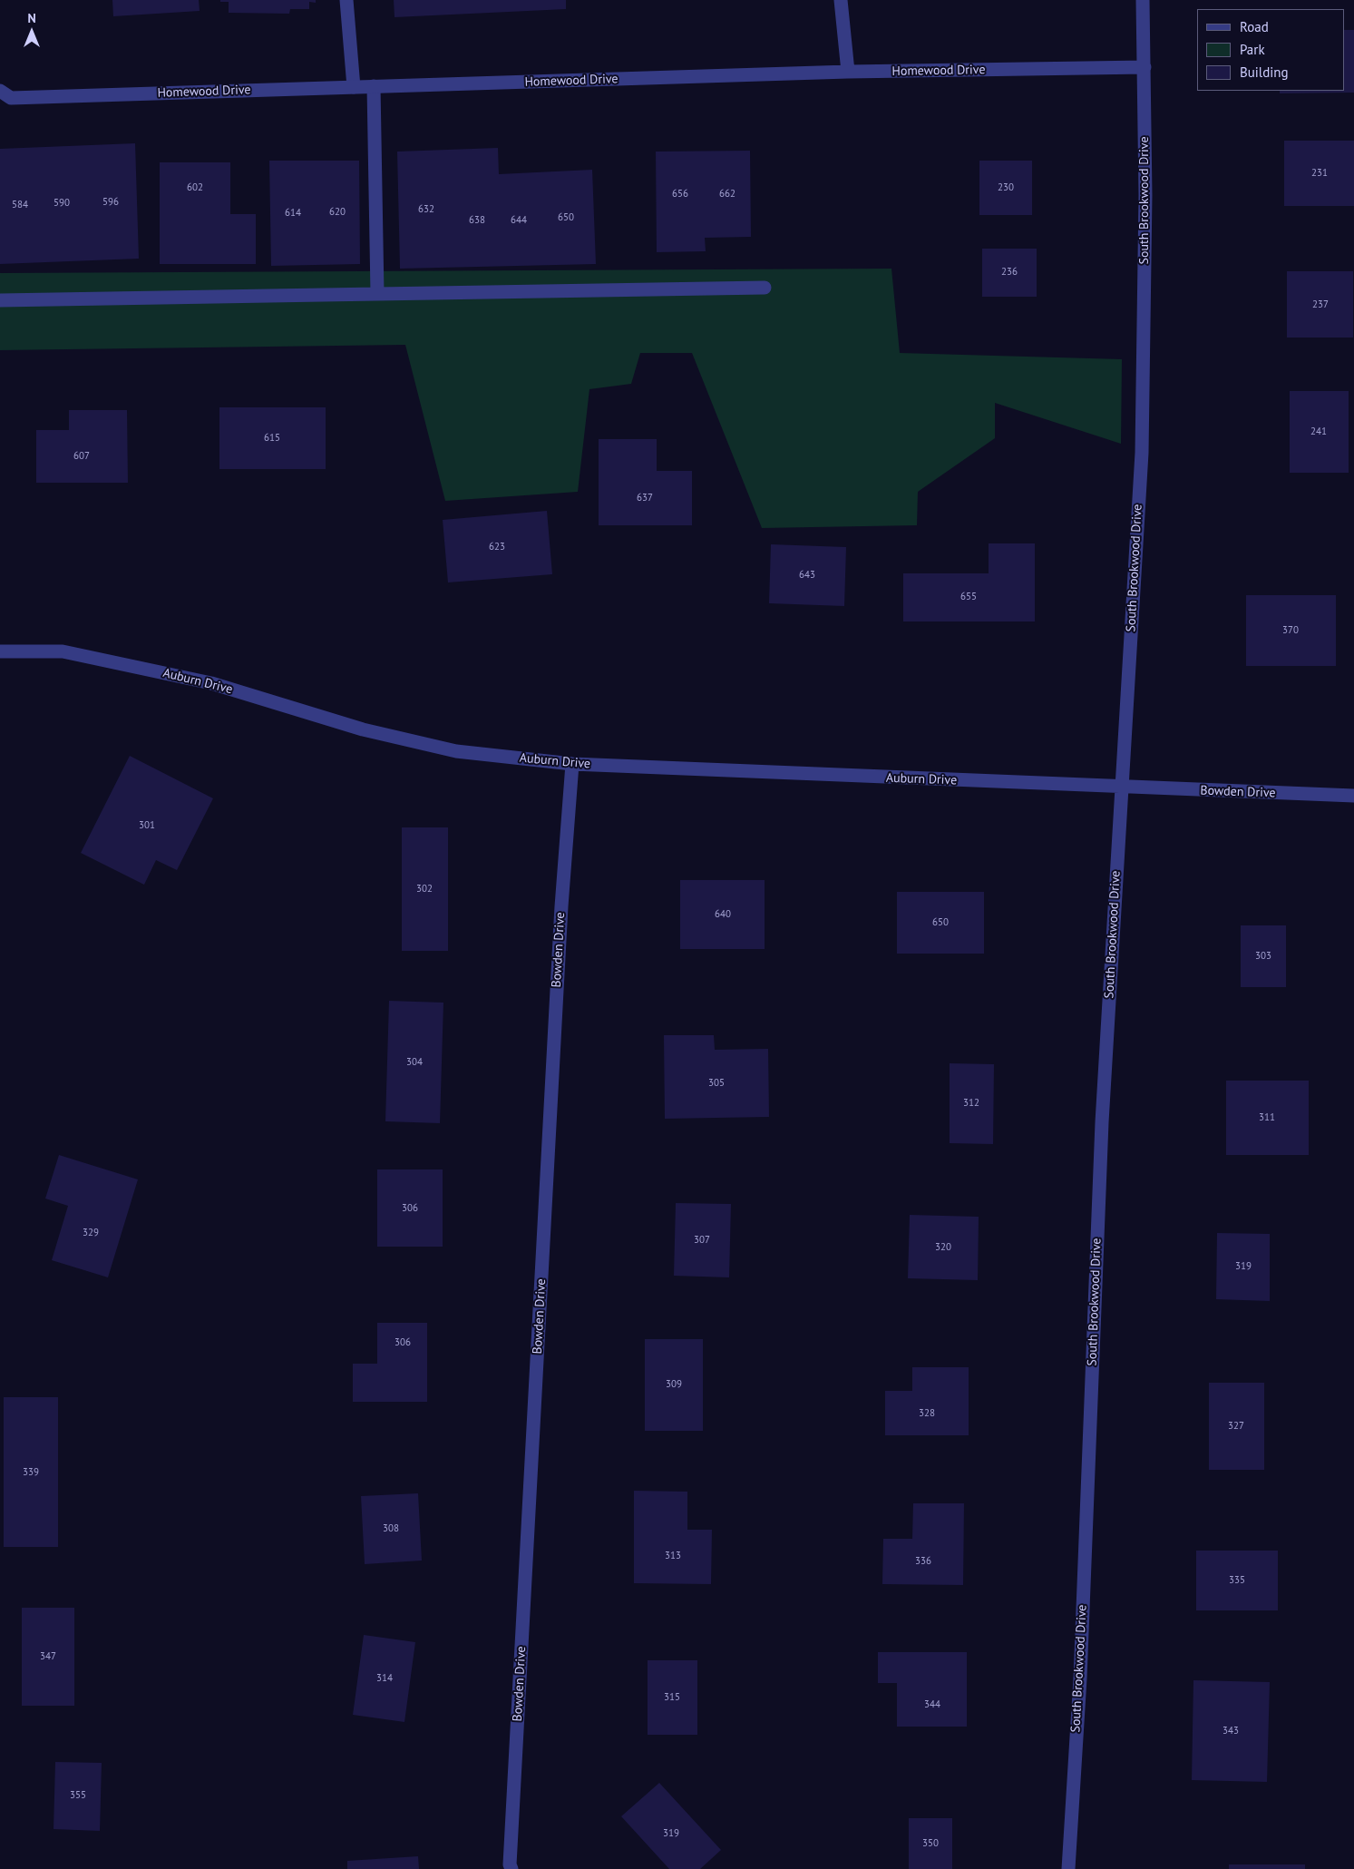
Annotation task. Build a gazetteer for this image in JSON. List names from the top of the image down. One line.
{"streets":{"street":["Homewood Drive","South Brookwood Drive","Auburn Drive","Bowden Drive"]},"crossings":[["Homewood Drive","South Brookwood Drive"],["South Brookwood Drive","Auburn Drive"],["South Brookwood Drive","Bowden Drive"],["Auburn Drive","Bowden Drive"]],"house_numbers":["231","602","230","656","662","596","590","584","632","620","614","650","638","644","236","237","241","615","607","637","623","643","655","370","301","302","640","650","303","304","305","312","311","306","329","307","320","319","306","309","328","327","339","308","313","336","335","347","314","315","344","343","355","319","350"],"legend":["Road","Park","Building"],"north":"top"}
